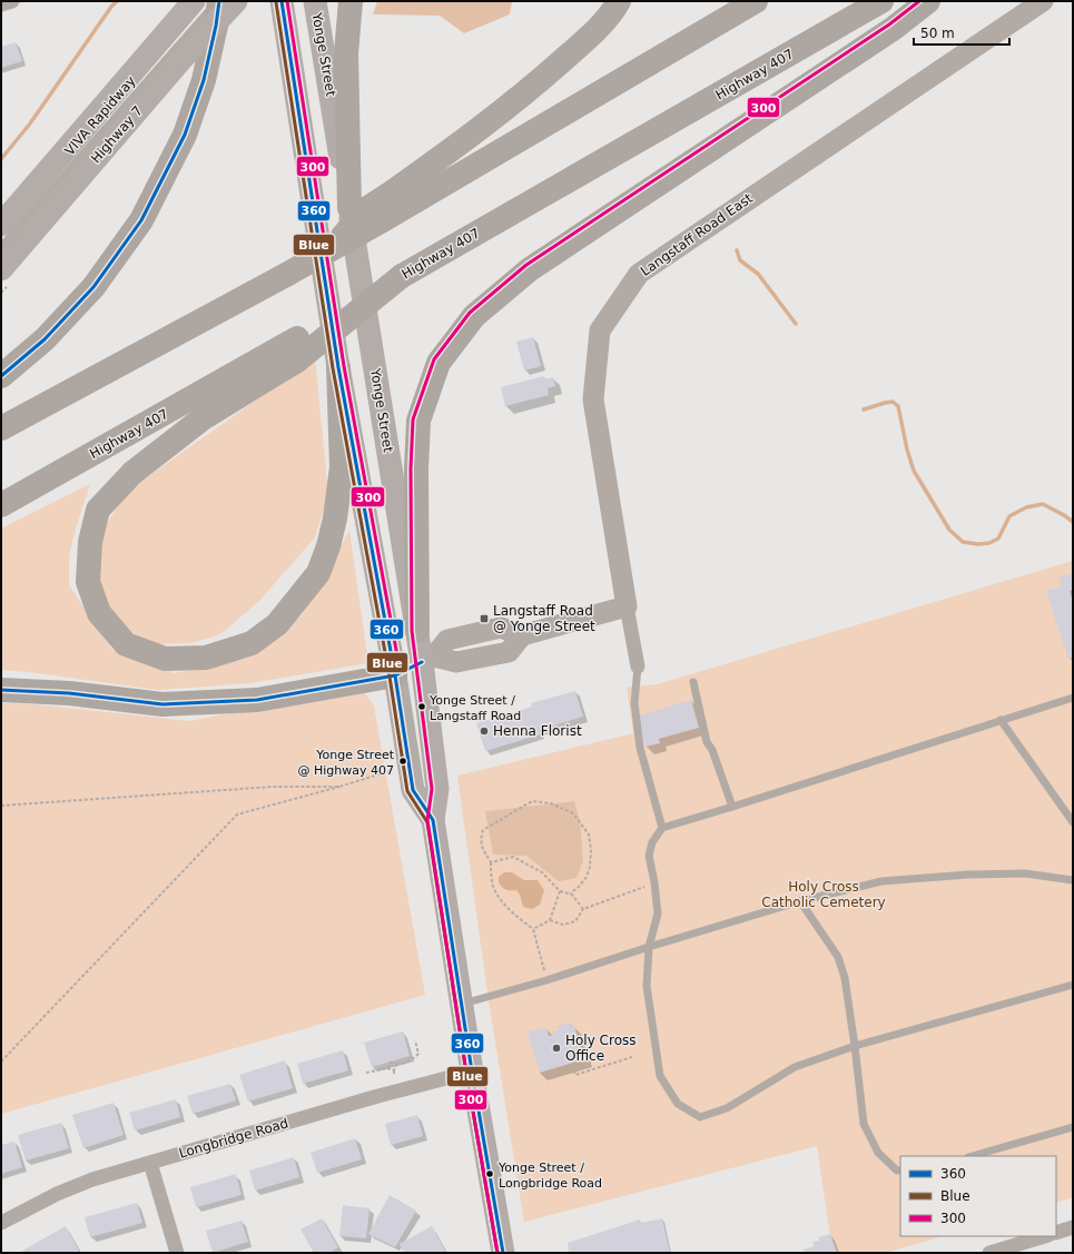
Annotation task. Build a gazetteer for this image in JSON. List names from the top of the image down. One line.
{"streets":{"highway":["Highway 407"],"main road":["Yonge Street","Highway 7"],"street":["Langstaff Road East","Longbridge Road"],"lane":["VIVA Rapidway"]},"crossings":[["Yonge Street","Longbridge Road"],["VIVA Rapidway","Highway 7"]],"parks":["Holy Cross Catholic Cemetery"],"places":{"transit":["Langstaff Road @ Yonge Street"],"other":["Yonge Street / Langstaff Road","Henna Florist","Yonge Street @ Highway 407","Holy Cross Office","Yonge Street / Longbridge Road"]},"lines":["transit line 360","transit line 300","transit line Blue"],"legend":["360","Blue","300"],"scale_bar":"50 m"}
